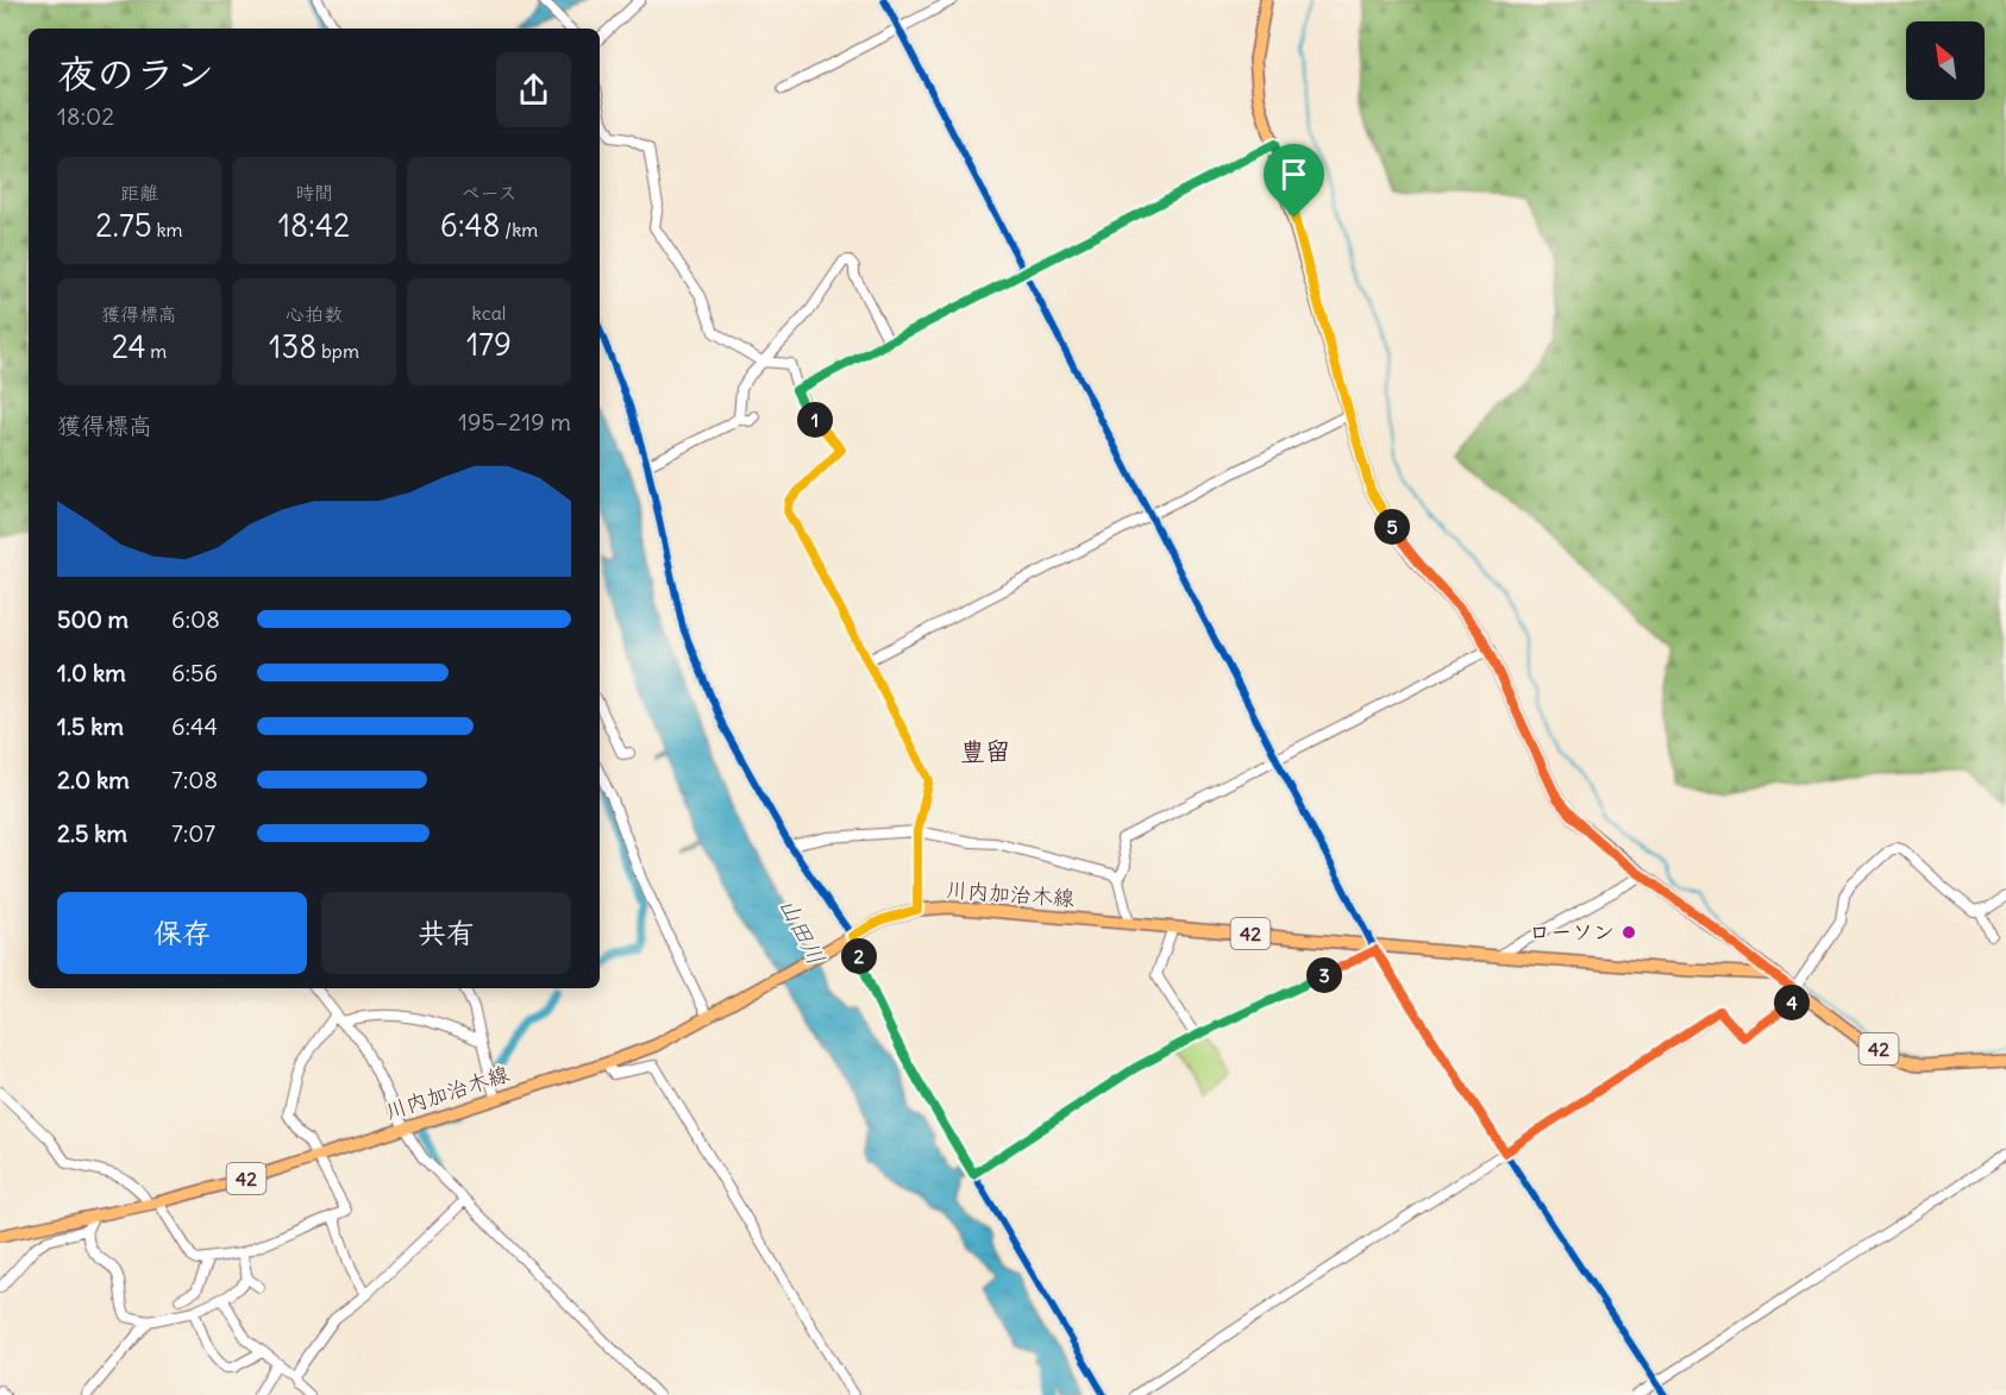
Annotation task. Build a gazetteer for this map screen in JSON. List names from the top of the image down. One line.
{"streets":{"main road":["川内加治木線","42"]},"crossings":[["川内加治木線","42"]],"districts":["豊留"],"water":["山田川"],"places":["ローソン"],"north":"top left","page":{"heading":["夜のラン","18:02"],"stats":[["距離","2.75 km"],["時間","18:42"],["ペース","6:48 /km"],["獲得標高","24 m"],["心拍数","138 bpm"],["kcal","179"]],"chart":["獲得標高","195–219 m"],"pins":["1","5","2","3","4"],"list":[{"name":"500 m","note":"6:08"},{"name":"1.0 km","note":"6:56"},{"name":"1.5 km","note":"6:44"},{"name":"2.0 km","note":"7:08"},{"name":"2.5 km","note":"7:07"}],"buttons":["保存","共有"]}}
